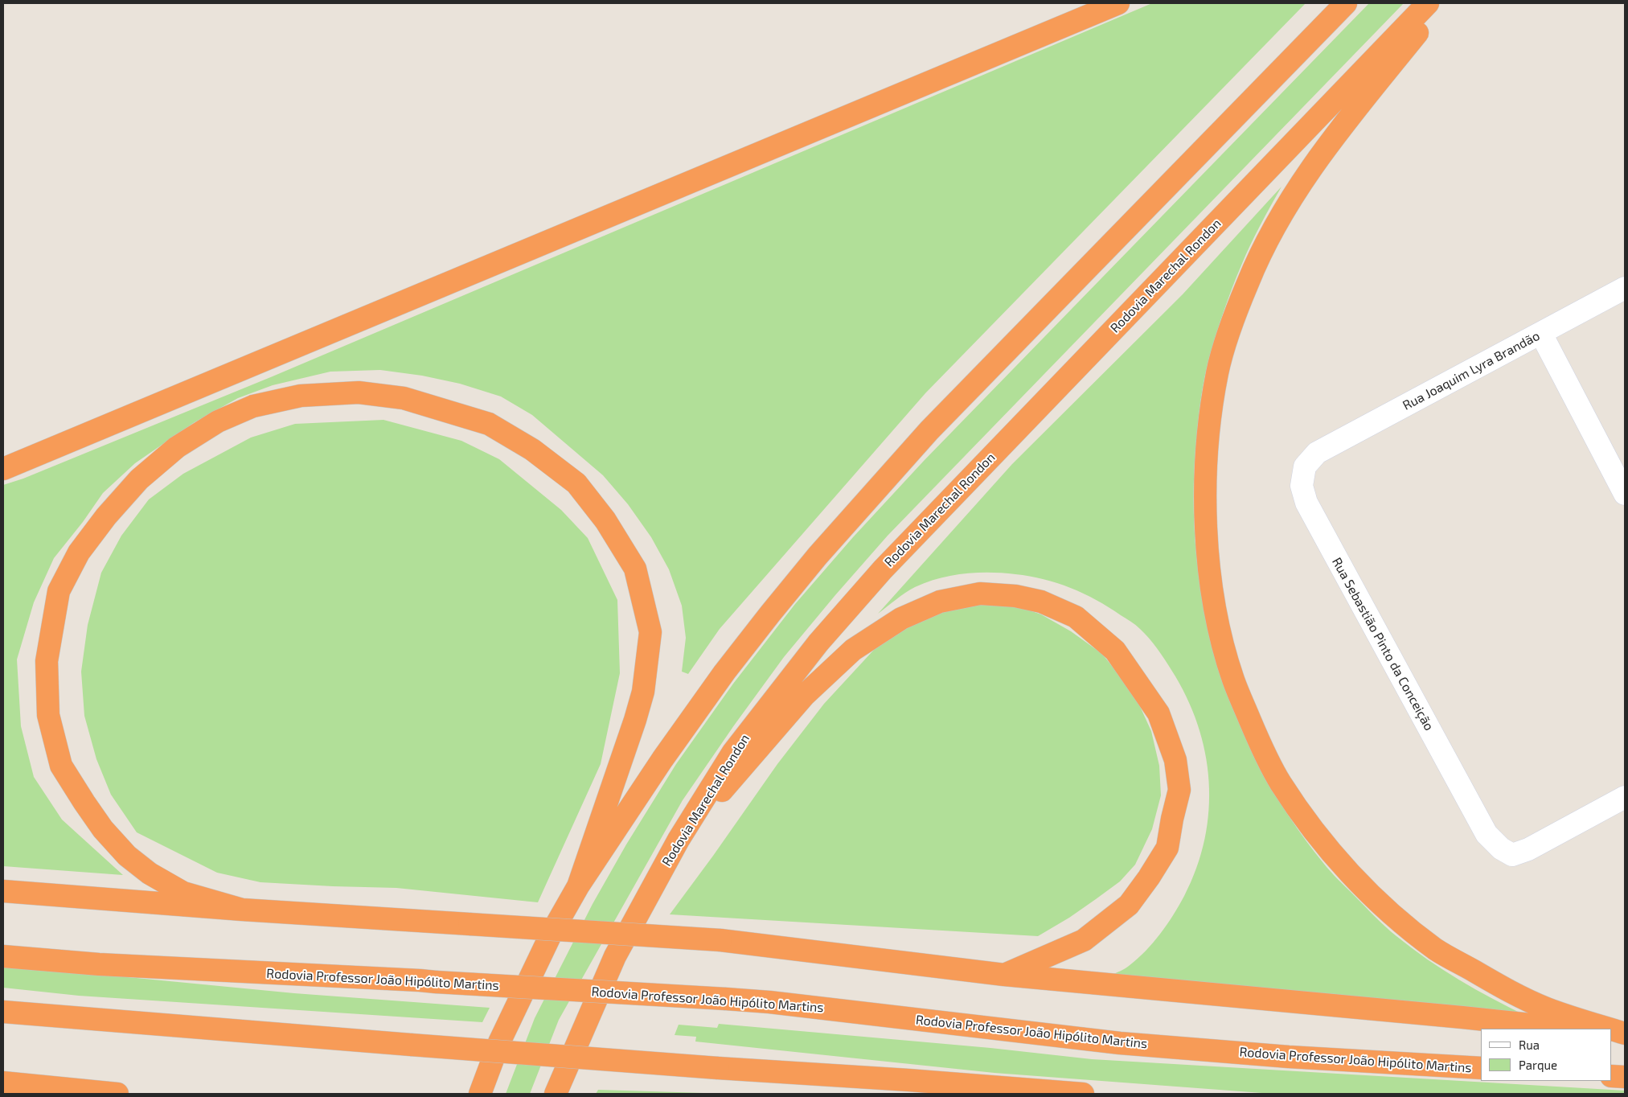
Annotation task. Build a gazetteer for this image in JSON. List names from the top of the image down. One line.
{"streets":{"highway":["Rodovia Marechal Rondon","Rodovia Professor João Hipólito Martins"],"street":["Rua Joaquim Lyra Brandão","Rua Sebastião Pinto da Conceição"]},"crossings":[["Rua Joaquim Lyra Brandão","Rua Sebastião Pinto da Conceição"]],"legend":["Rua","Parque"]}
